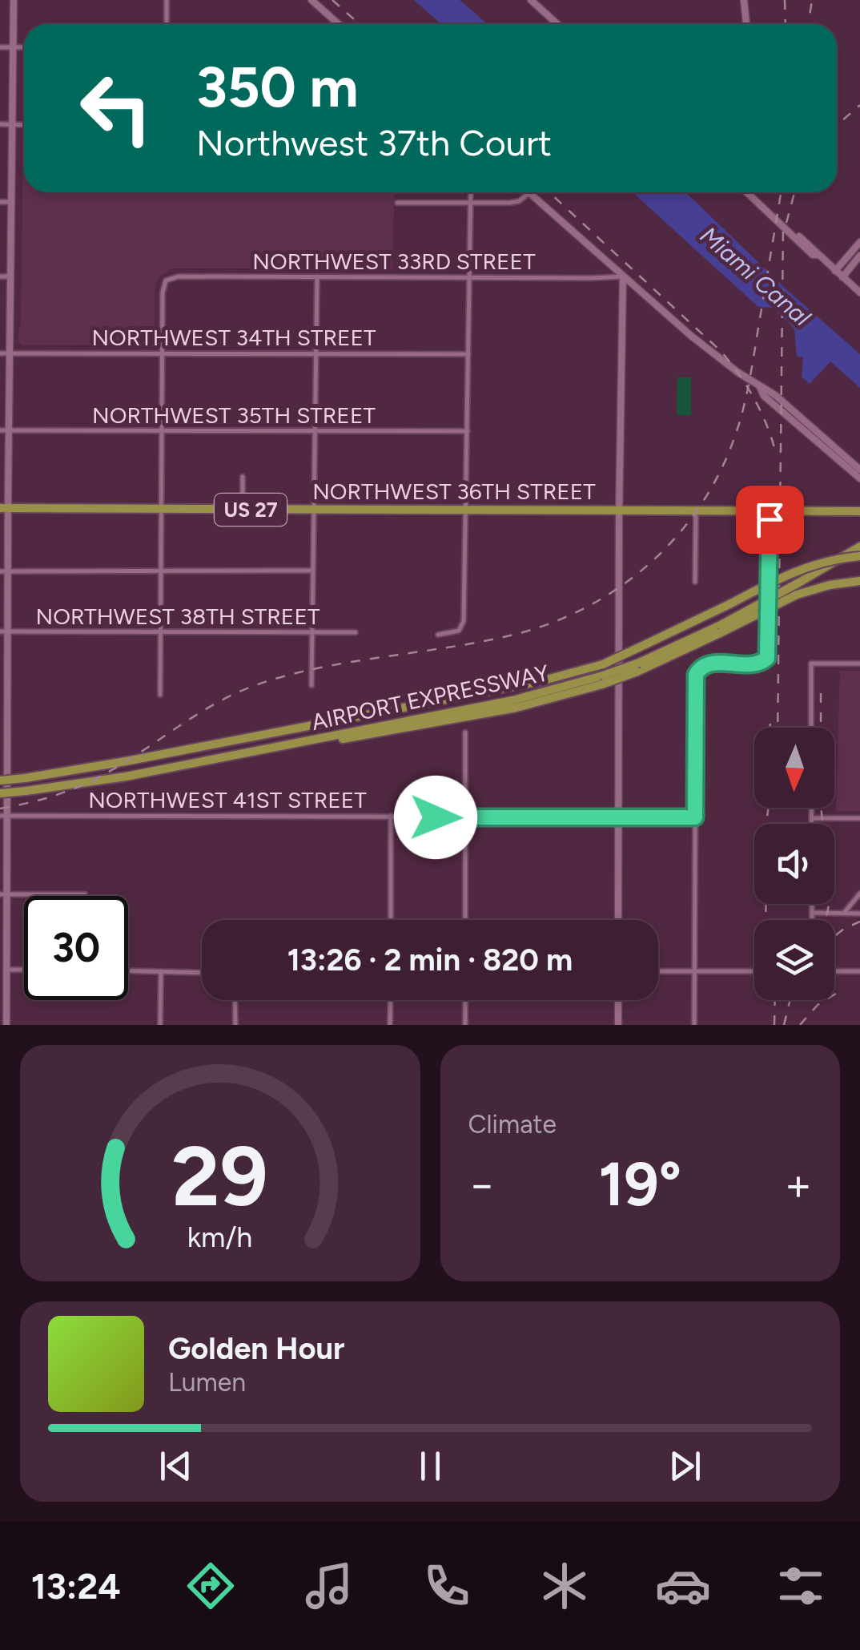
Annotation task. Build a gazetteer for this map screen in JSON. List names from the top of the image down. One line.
{"streets":{"highway":["NORTHWEST 36TH STREET","US 27","AIRPORT EXPRESSWAY"],"street":["NORTHWEST 33RD STREET","NORTHWEST 34TH STREET","NORTHWEST 35TH STREET","NORTHWEST 38TH STREET","NORTHWEST 41ST STREET"]},"crossings":[["NORTHWEST 33RD STREET","NORTHWEST 34TH STREET"]],"water":["Miami Canal"],"north":"bottom","page":{"turn":["350 m","Northwest 37th Court"],"limit":"30","trip":"13:26 · 2 min · 820 m","tile":"Climate","heat":["−","19°","+"],"song":["Golden Hour","Lumen"],"tabs":"13:24","gauge":["29","km/h"]}}
